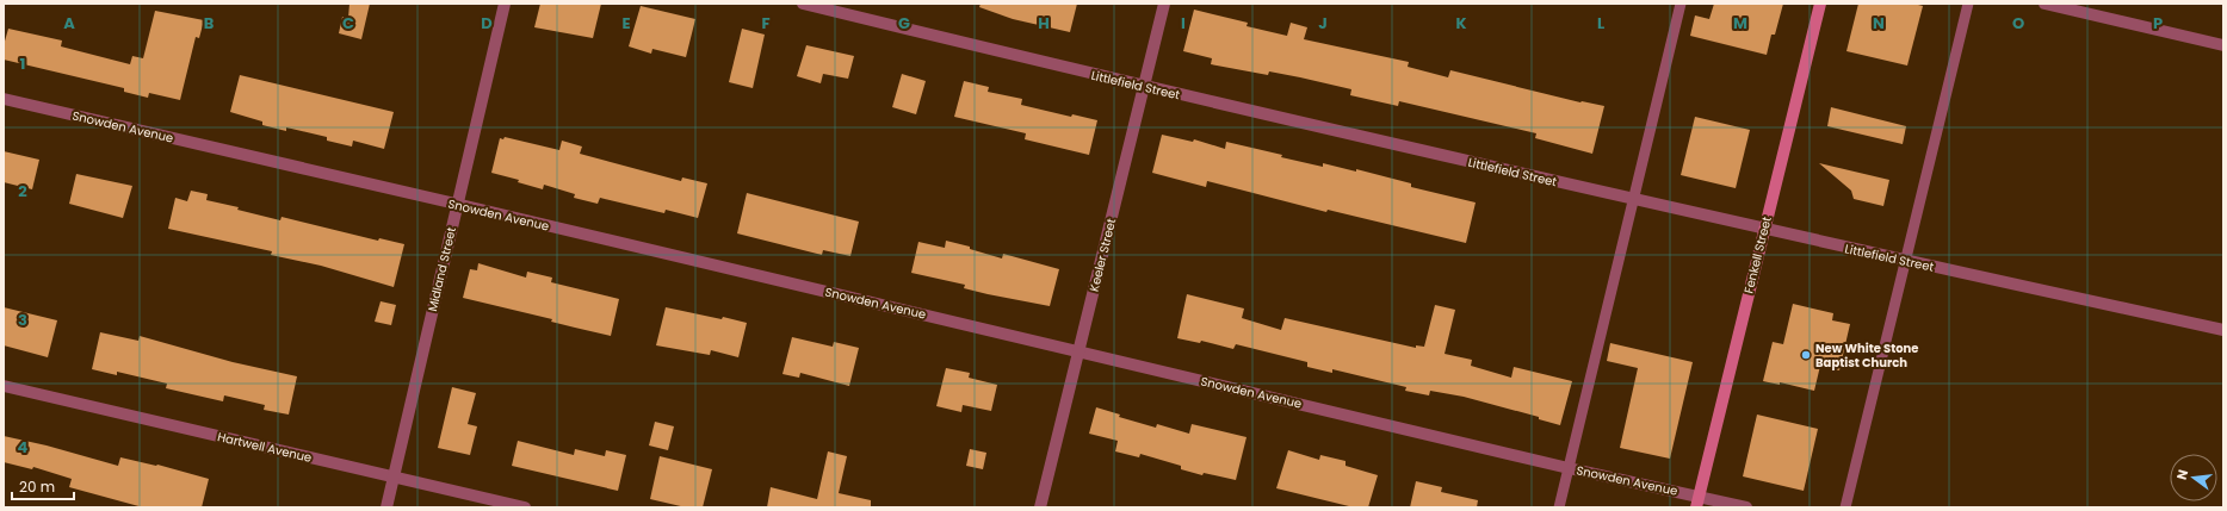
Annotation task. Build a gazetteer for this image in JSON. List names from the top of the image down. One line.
{"streets":{"street":["Littlefield Street","Snowden Avenue","Keeler Street","Fenkell Street","Midland Street","Hartwell Avenue"]},"crossings":[["Littlefield Street","Keeler Street"],["Littlefield Street","Fenkell Street"],["Snowden Avenue","Keeler Street"],["Snowden Avenue","Fenkell Street"],["Snowden Avenue","Midland Street"],["Midland Street","Hartwell Avenue"]],"places":["New White Stone Baptist Church"],"scale_bar":"20 m","north":"left","grid":{"columns":["A","B","C","D","E","F","G","H","I","J","K","L","M","N","O","P"],"rows":["1","2","3","4"]}}
